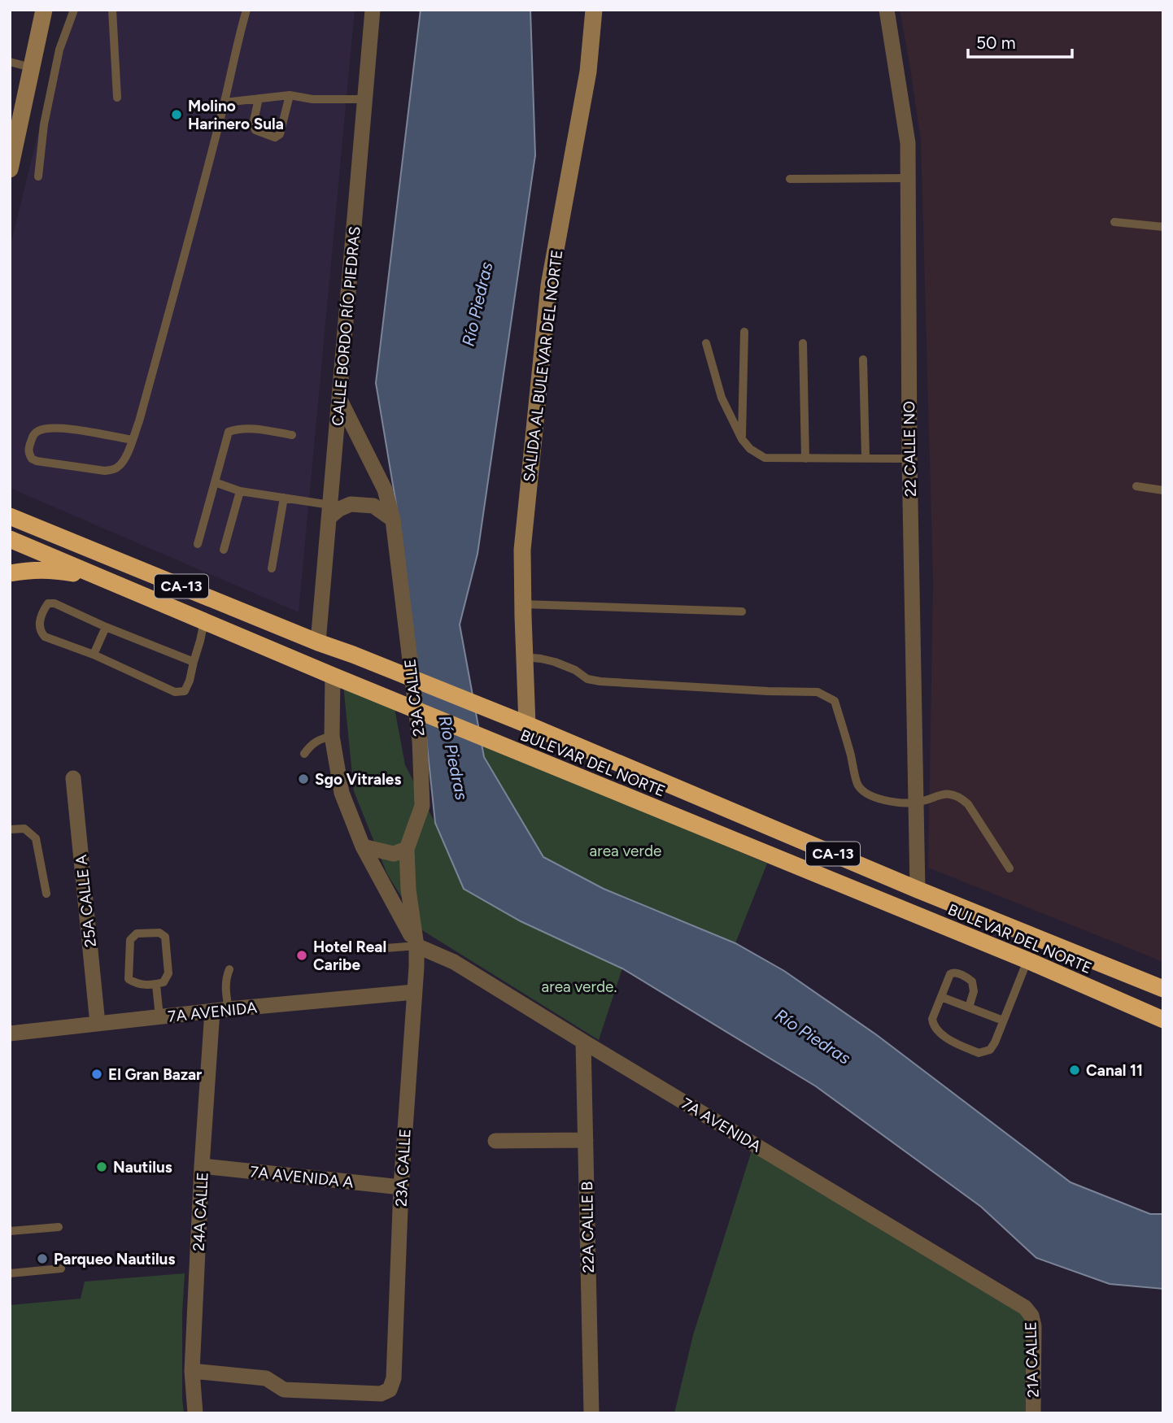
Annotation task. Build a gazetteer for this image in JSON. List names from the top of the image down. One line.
{"streets":{"highway":["CA-13","BULEVAR DEL NORTE"],"street":["CALLE BORDO RÍO PIEDRAS","SALIDA AL BULEVAR DEL NORTE","22 CALLE NO","23A CALLE","25A CALLE A","7A AVENIDA","7A AVENIDA A","24A CALLE","22A CALLE B","21A CALLE"]},"crossings":[["CALLE BORDO RÍO PIEDRAS","23A CALLE"],["CALLE BORDO RÍO PIEDRAS","BULEVAR DEL NORTE"],["SALIDA AL BULEVAR DEL NORTE","BULEVAR DEL NORTE"],["22 CALLE NO","BULEVAR DEL NORTE"],["23A CALLE","BULEVAR DEL NORTE"],["23A CALLE","7A AVENIDA"],["23A CALLE","7A AVENIDA A"],["23A CALLE","24A CALLE"],["25A CALLE A","7A AVENIDA"],["7A AVENIDA","24A CALLE"],["7A AVENIDA","22A CALLE B"],["7A AVENIDA","21A CALLE"],["7A AVENIDA A","24A CALLE"]],"water":["Río Piedras"],"parks":["area verde","area verde."],"places":["Molino Harinero Sula","Sgo Vitrales","Hotel Real Caribe","Canal 11","El Gran Bazar","Nautilus","Parqueo Nautilus"],"scale_bar":"50 m"}
